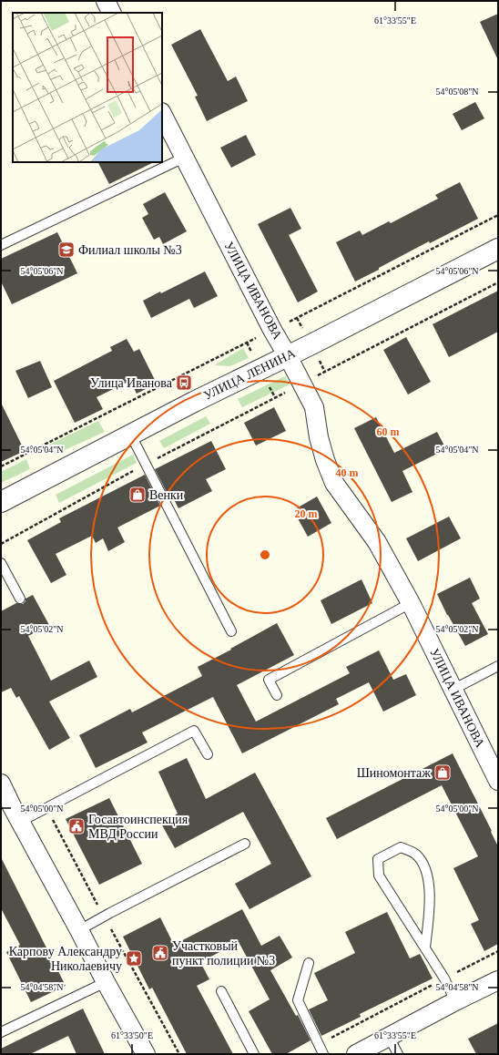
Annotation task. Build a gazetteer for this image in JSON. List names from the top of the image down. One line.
{"streets":{"street":["УЛИЦА ИВАНОВА","УЛИЦА ЛЕНИНА"]},"crossings":[["УЛИЦА ИВАНОВА","УЛИЦА ЛЕНИНА"]],"places":{"school or university":["Филиал школы №3"],"bus stop":["Улица Иванова"],"shop":["Венки","Шиномонтаж"],"public building":["Госавтоинспекция МВД России","Участковый пункт полиции №3"],"place":["Карпову Александру Николаевичу"]},"coordinates":["61°33'55\"E","54°05'08\"N","54°05'06\"N","54°05'04\"N","54°05'02\"N","54°05'00\"N","54°04'58\"N","61°33'50\"E"],"rings":["60 m","40 m","20 m"]}
